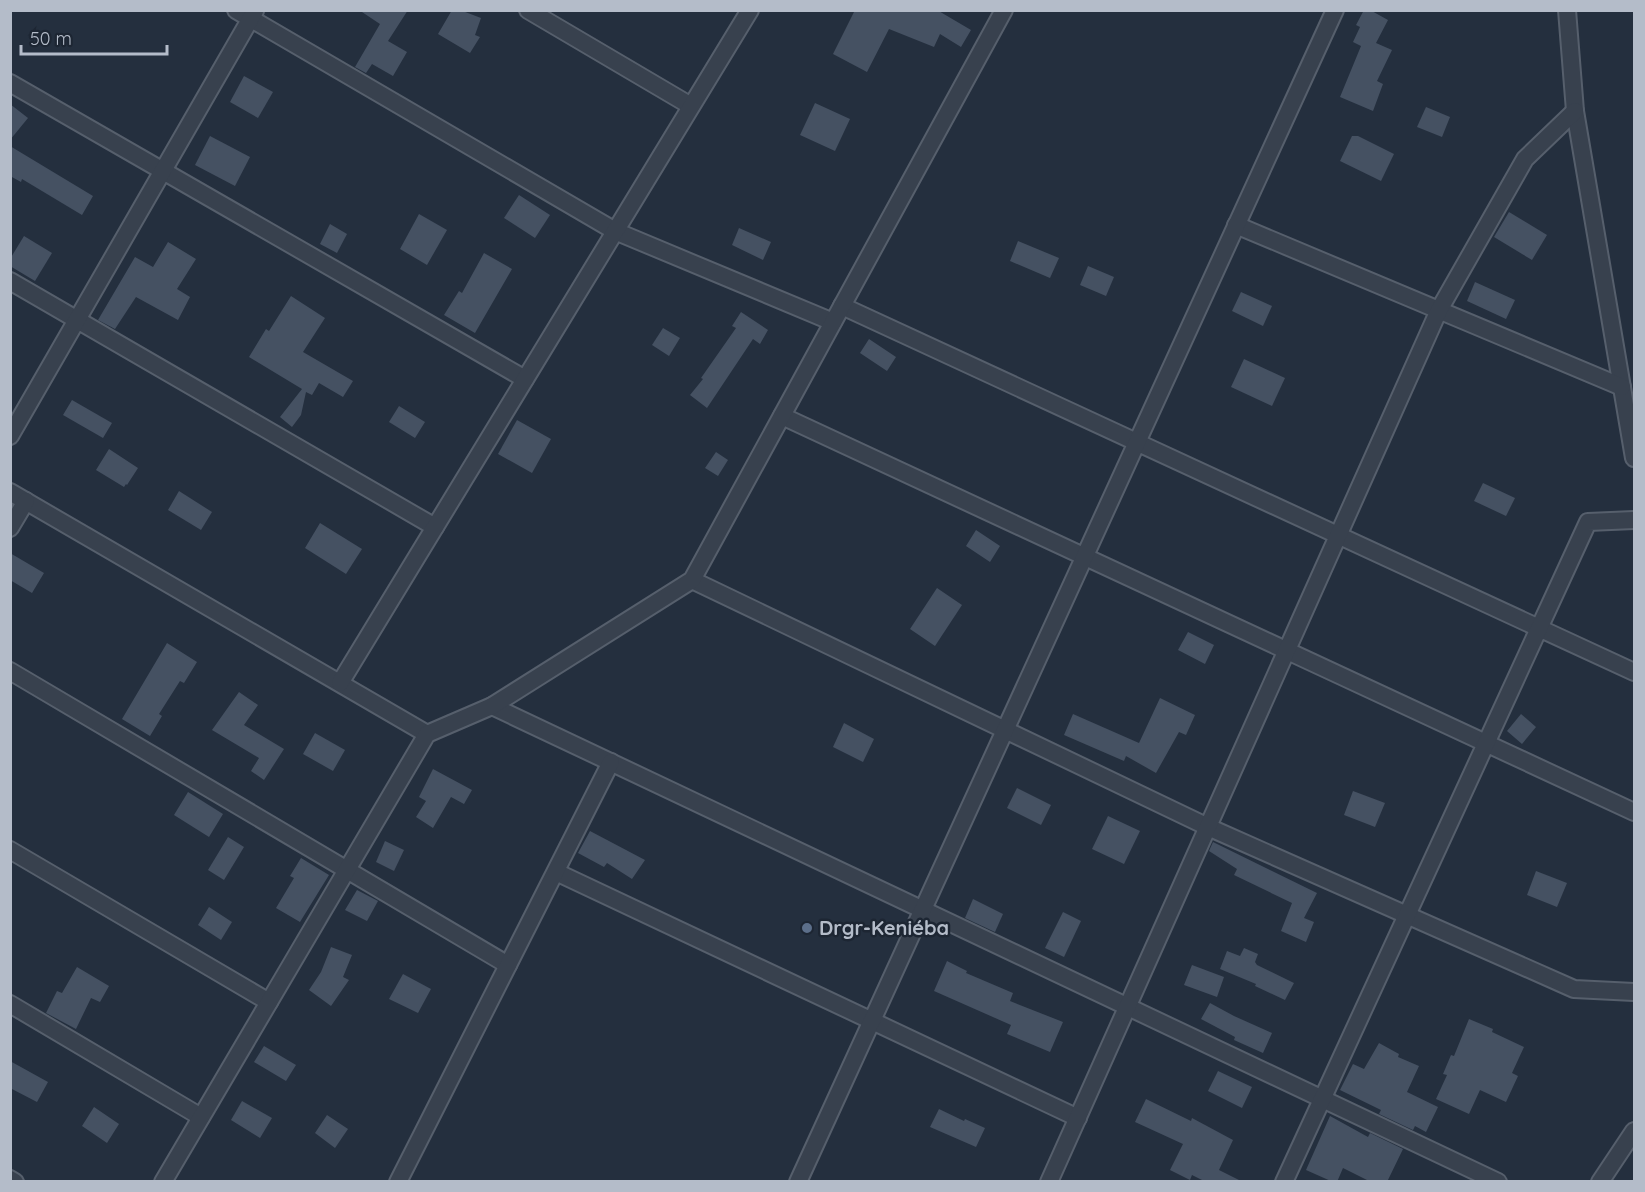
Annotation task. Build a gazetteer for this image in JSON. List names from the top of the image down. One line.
{"places":["Drgr-Keniéba"],"scale_bar":"50 m"}
